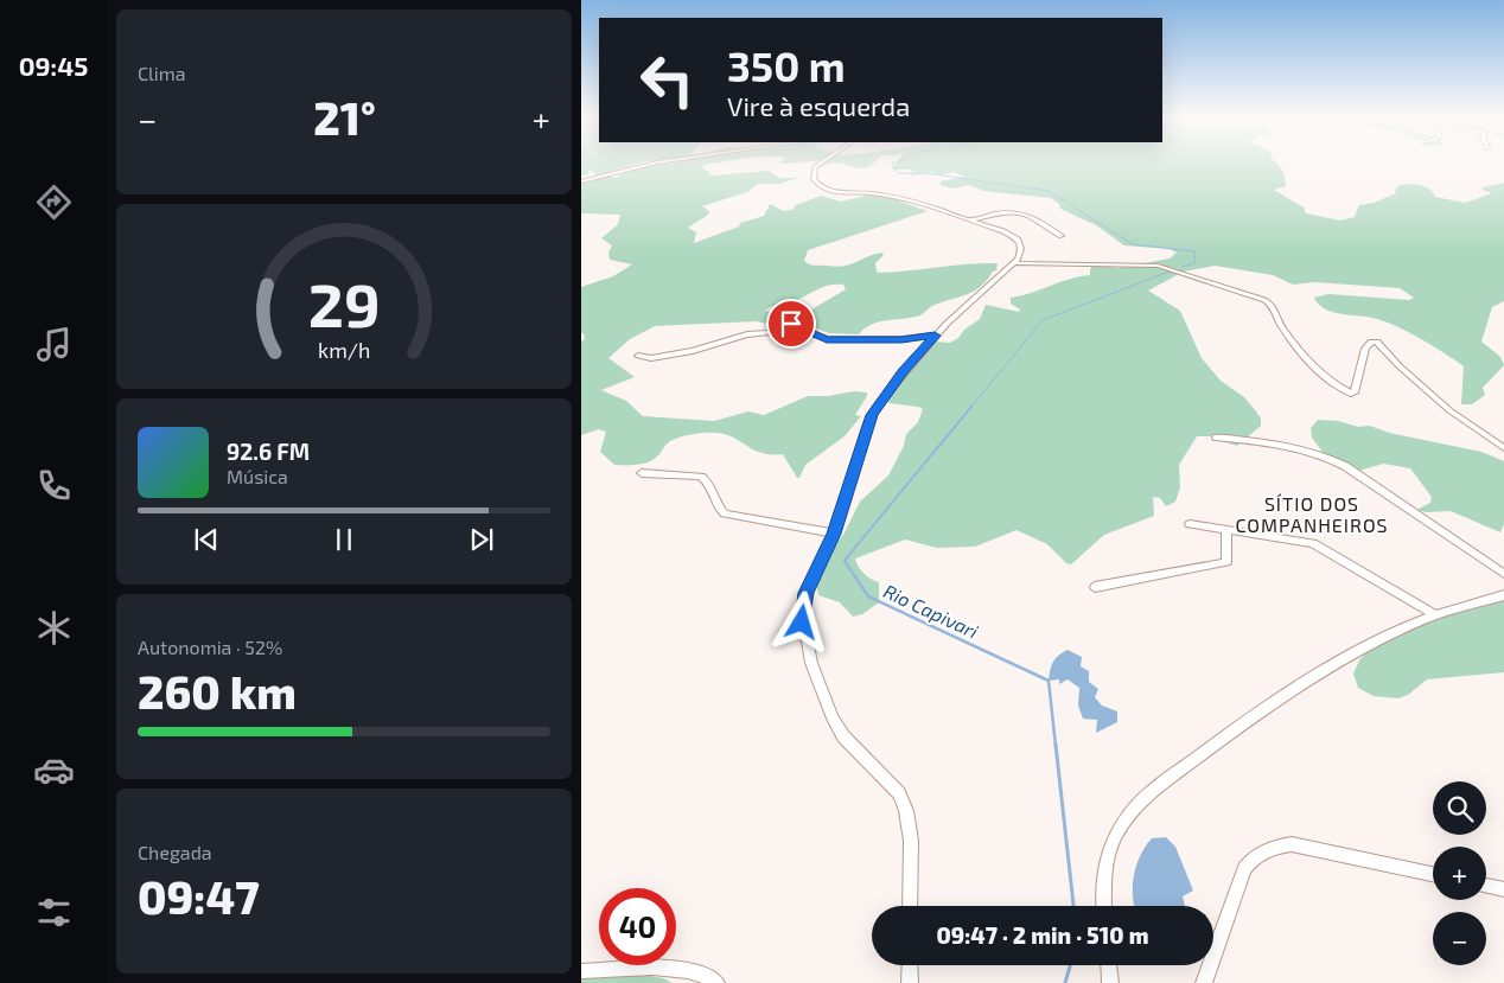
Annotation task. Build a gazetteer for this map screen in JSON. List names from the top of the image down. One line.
{"districts":["SÍTIO DOS COMPANHEIROS"],"water":["Rio Capivari"],"page":{"tabs":"09:45","tile":["Clima",["Autonomia · 52%","260 km"],["Chegada","09:47"]],"turn":["350 m","Vire à esquerda"],"heat":["−","21°","+"],"song":["92.6 FM","Música"],"map_buttons":["+","−"],"limit":"40","trip":"09:47 · 2 min · 510 m","gauge":["29","km/h"]}}
